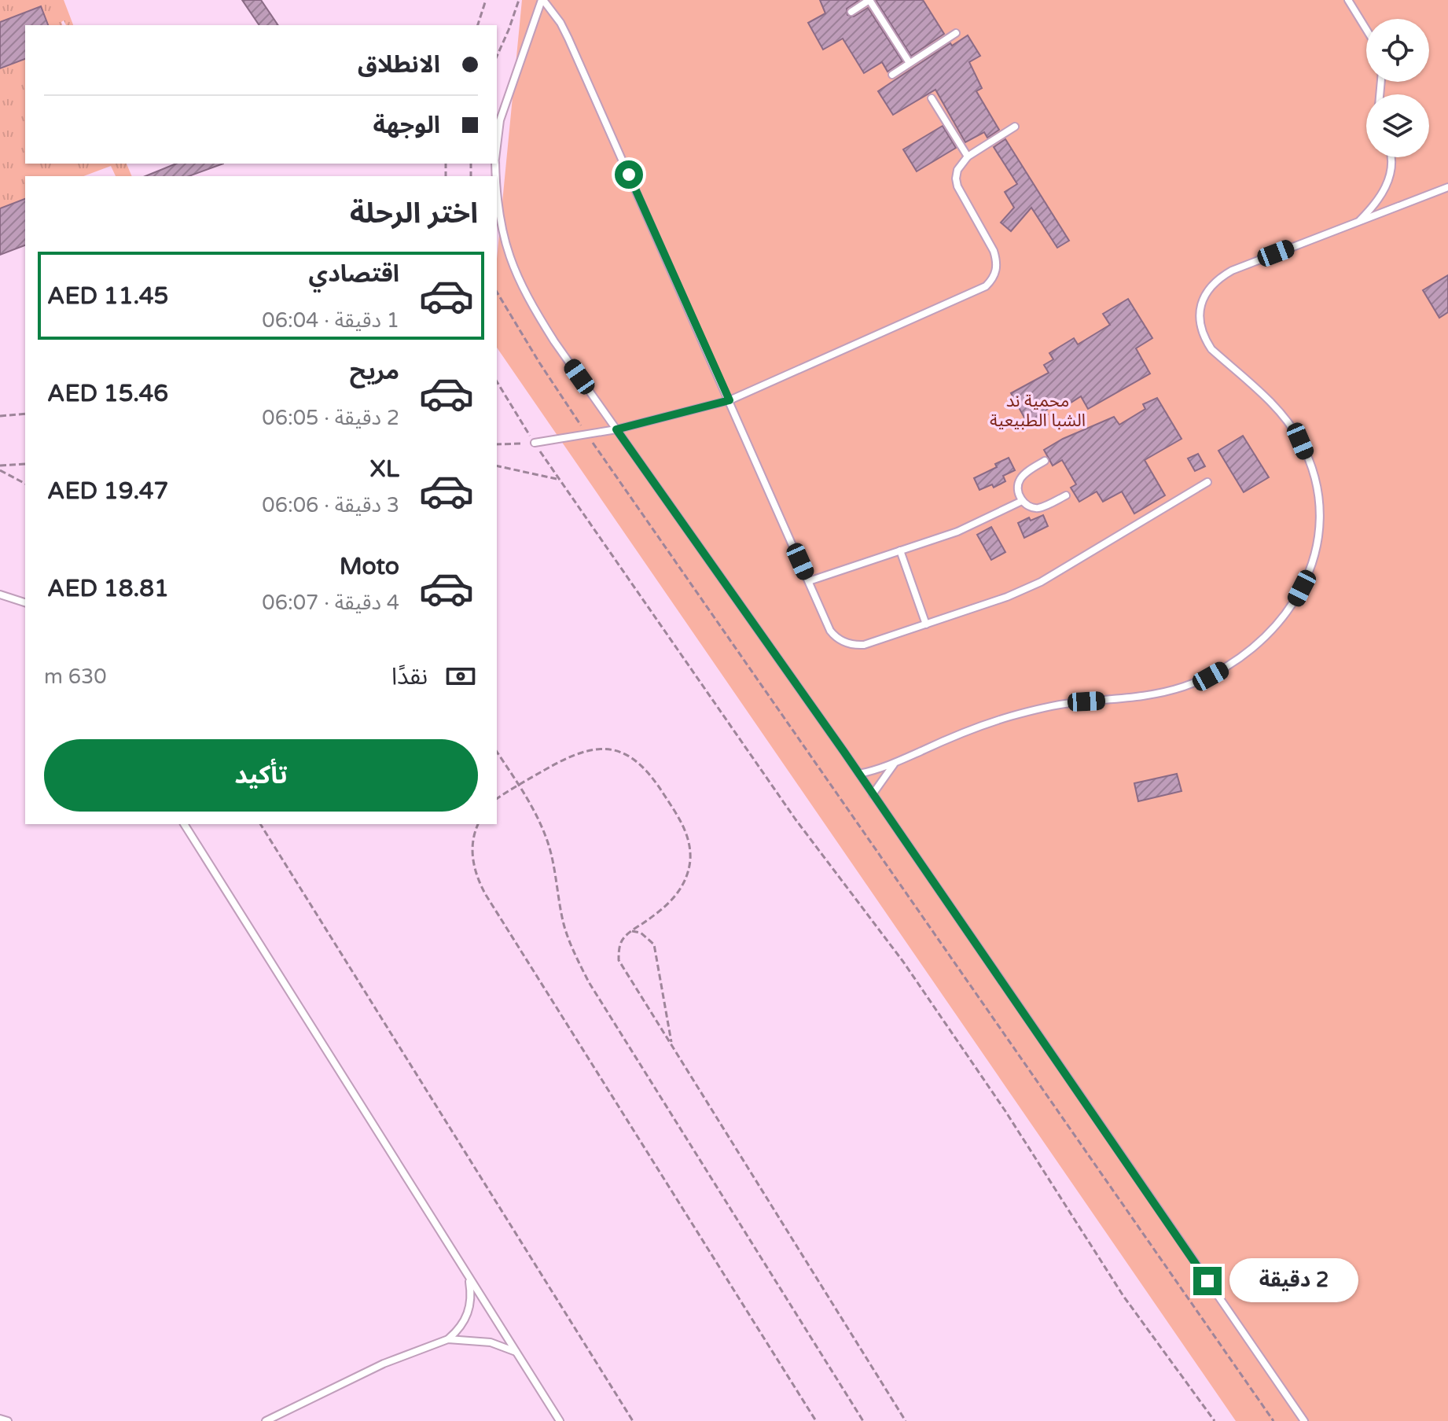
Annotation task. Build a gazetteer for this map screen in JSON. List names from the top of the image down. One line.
{"parks":["محمية ند الشبا الطبيعية"],"page":{"banner":["الانطلاق","الوجهة"],"heading":"اختر الرحلة","list":[{"name":"اقتصادي","note":"1 دقيقة · 06:04","value":"AED 11.45"},{"name":"مريح","note":"2 دقيقة · 06:05","value":"AED 15.46"},{"name":"XL","note":"3 دقيقة · 06:06","value":"AED 19.47"},{"name":"Moto","note":"4 دقيقة · 06:07","value":"AED 18.81"}],"pay":["نقدًا","630 m"],"buttons":"تأكيد","bubble":"2 دقيقة"}}
